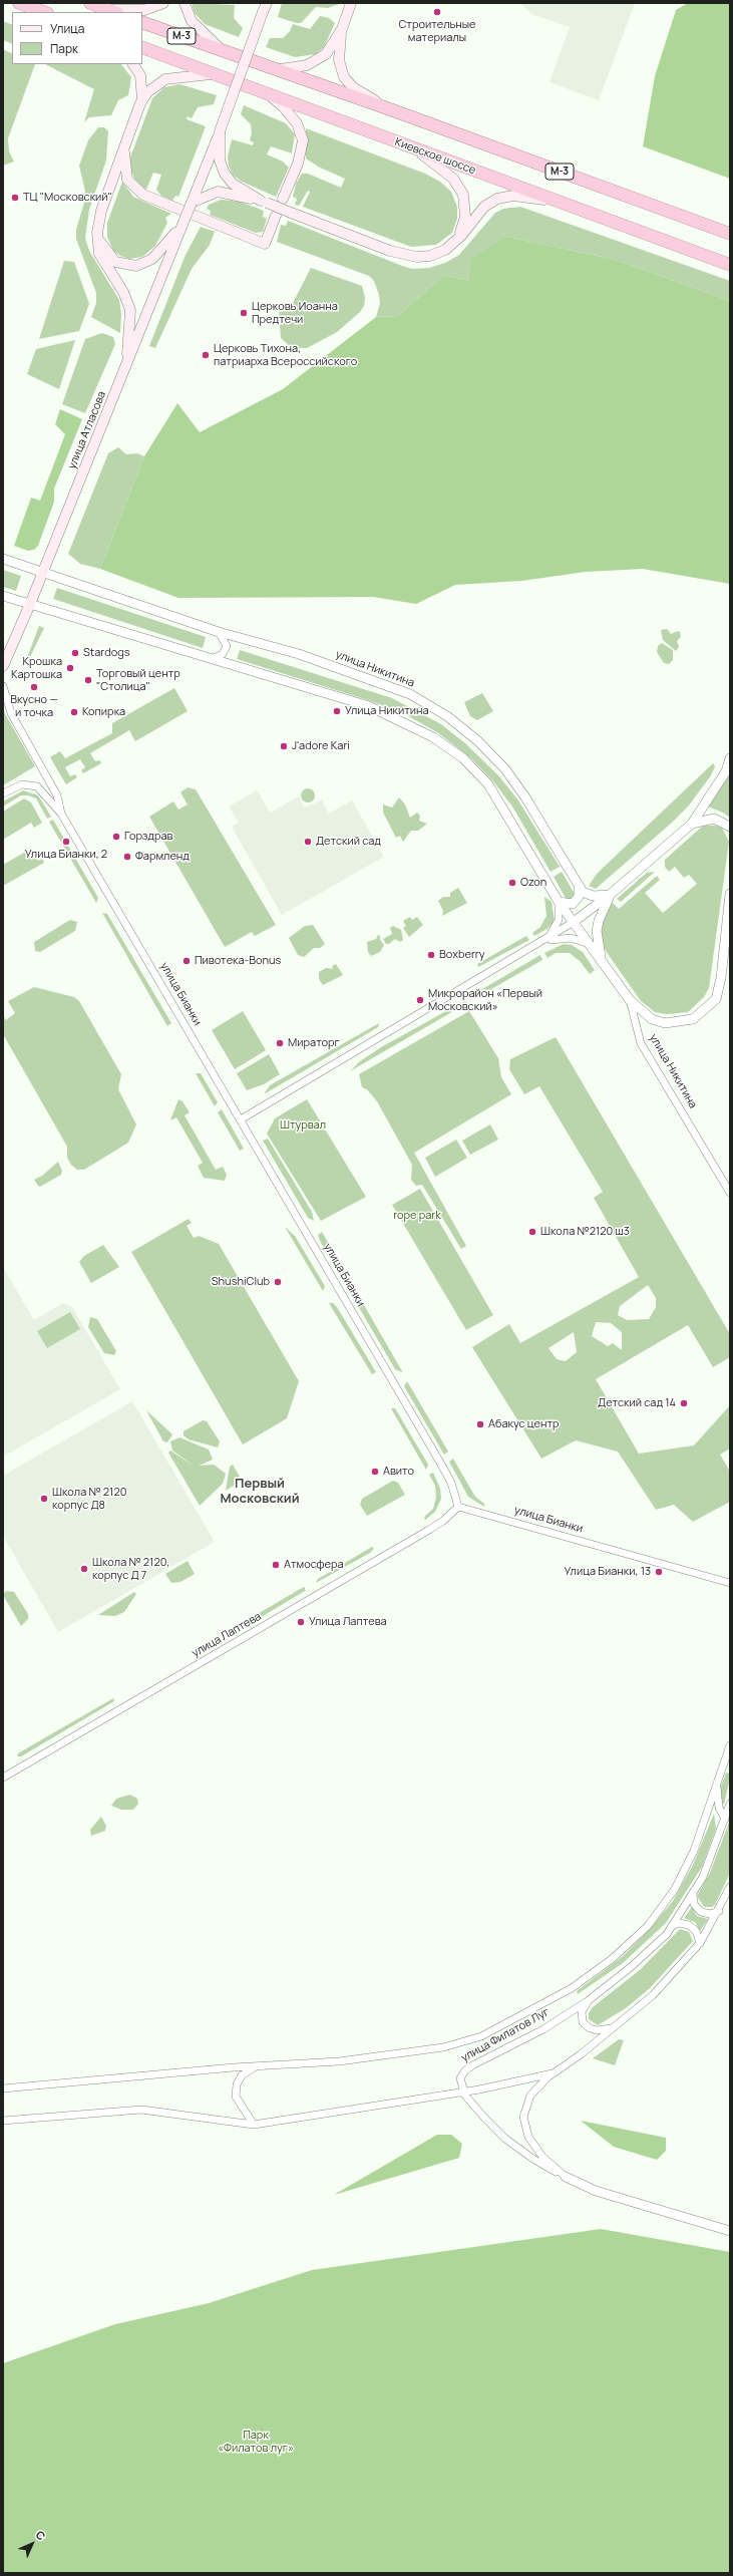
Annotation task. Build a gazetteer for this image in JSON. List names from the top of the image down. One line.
{"streets":{"highway":["М-3","Киевское шоссе"],"main road":["улица Атласова"],"street":["улица Никитина","улица Бианки","улица Лаптева","улица Филатов Луг"]},"crossings":[["улица Атласова","улица Никитина"],["улица Бианки","улица Лаптева"]],"districts":["Первый Московский"],"parks":["Штурвал","rope park","Парк «Филатов луг»"],"places":["Строительные материалы","ТЦ \"Московский\"","Церковь Иоанна Предтечи","Церковь Тихона, патриарха Всероссийского","Stardogs","Крошка Картошка","Торговый центр \"Столица\"","Вкусно — и точка","Улица Никитина","Копирка","J'adore Kari","Горздрав","Улица Бианки, 2","Детский сад","Фармленд","Ozon","Boxberry","Пивотека-Bonus","Микрорайон «Первый Московский»","Мираторг","Школа №2120 ш3","ShushiClub","Детский сад 14","Абакус центр","Авито","Школа № 2120 корпус Д8","Атмосфера","Школа № 2120, корпус Д 7","Улица Бианки, 13","Улица Лаптева"],"legend":["Улица","Парк"],"north":"top right"}
